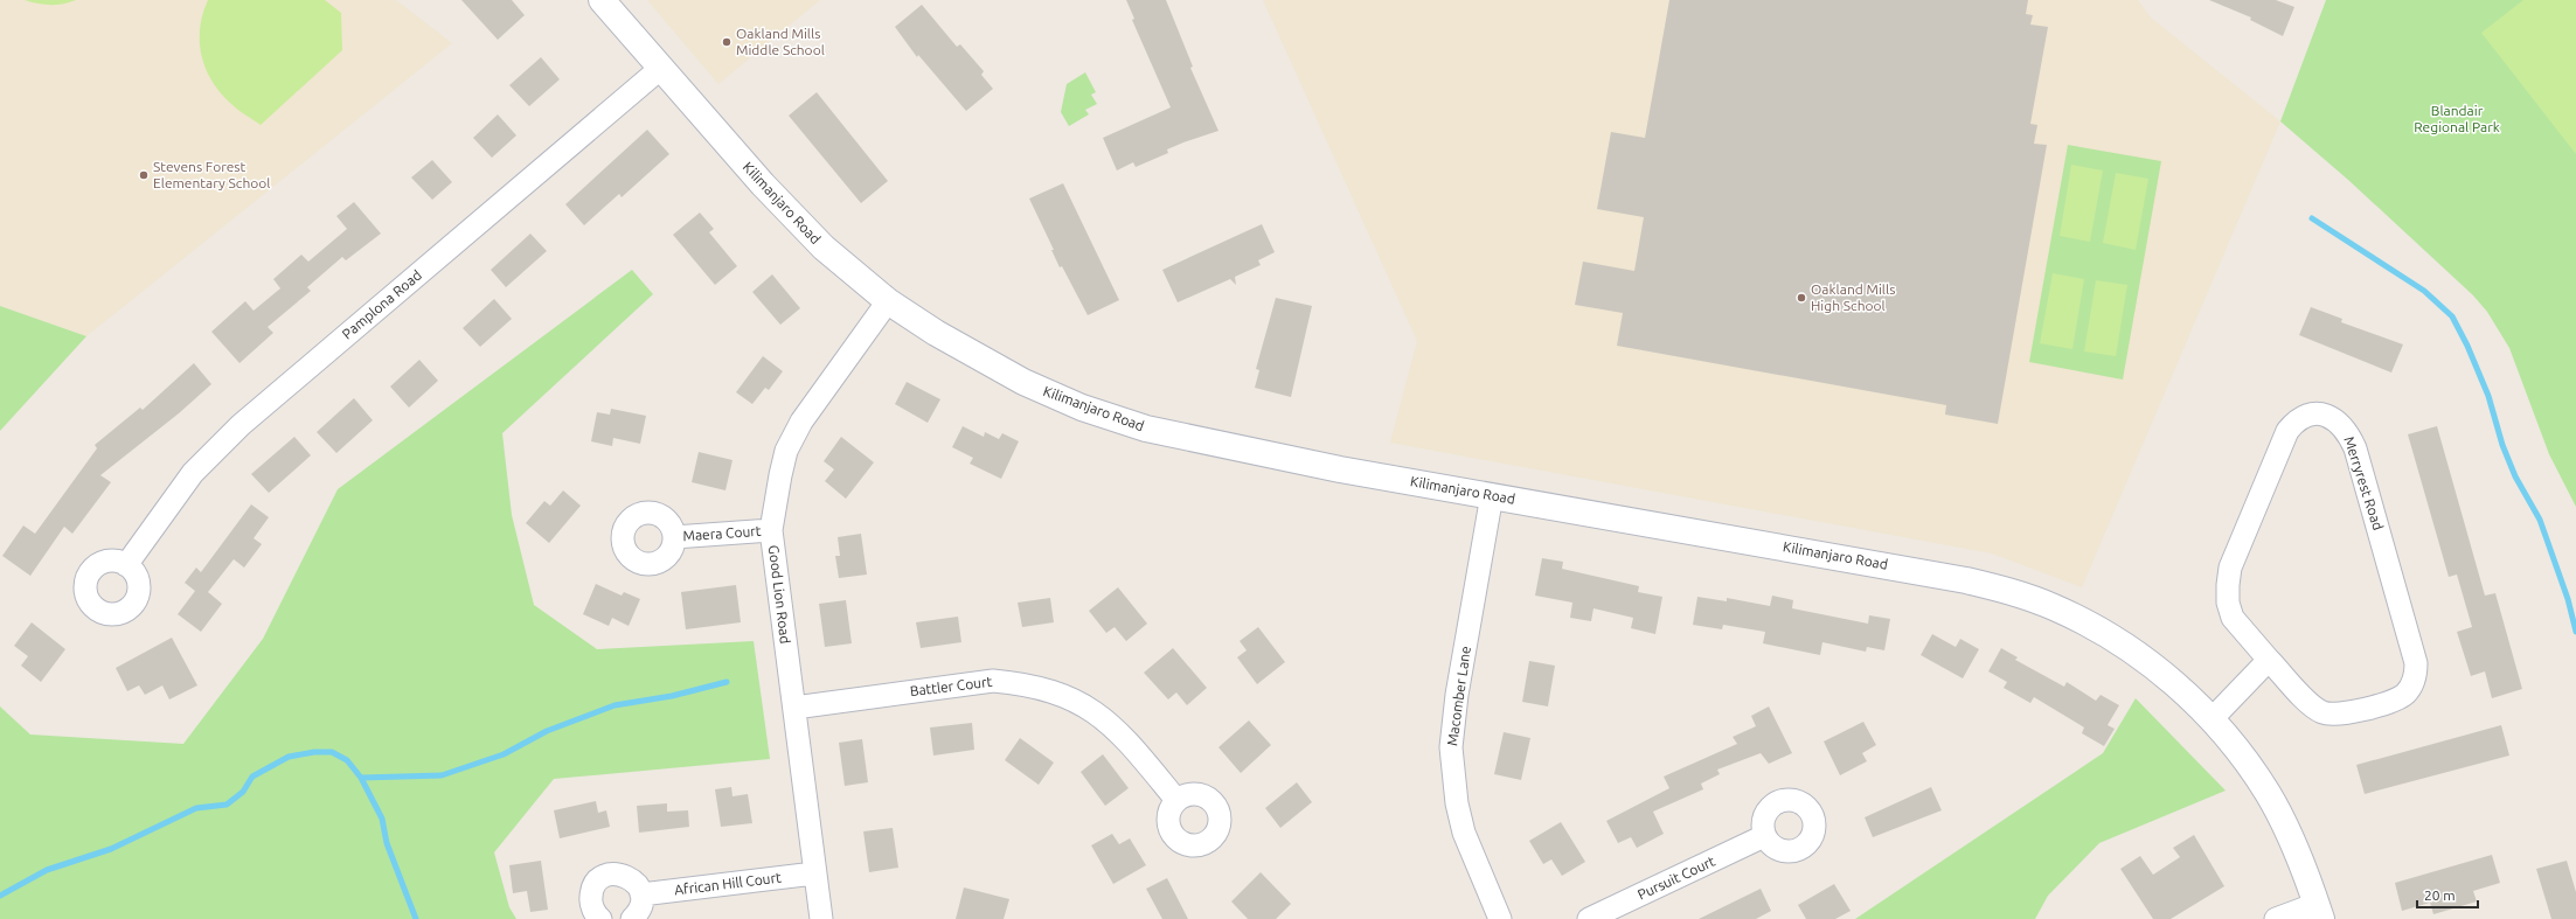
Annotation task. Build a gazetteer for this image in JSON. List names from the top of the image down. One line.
{"streets":{"street":["Kilimanjaro Road","Pamplona Road","Merryrest Road","Maera Court","Good Lion Road","Battler Court","Macomber Lane","Pursuit Court","African Hill Court"]},"crossings":[["Kilimanjaro Road","Pamplona Road"],["Kilimanjaro Road","Good Lion Road"],["Kilimanjaro Road","Macomber Lane"],["Maera Court","Good Lion Road"],["Good Lion Road","Battler Court"],["Good Lion Road","African Hill Court"]],"parks":["Blandair Regional Park"],"places":["Oakland Mills Middle School","Stevens Forest Elementary School","Oakland Mills High School"],"scale_bar":"20 m"}
